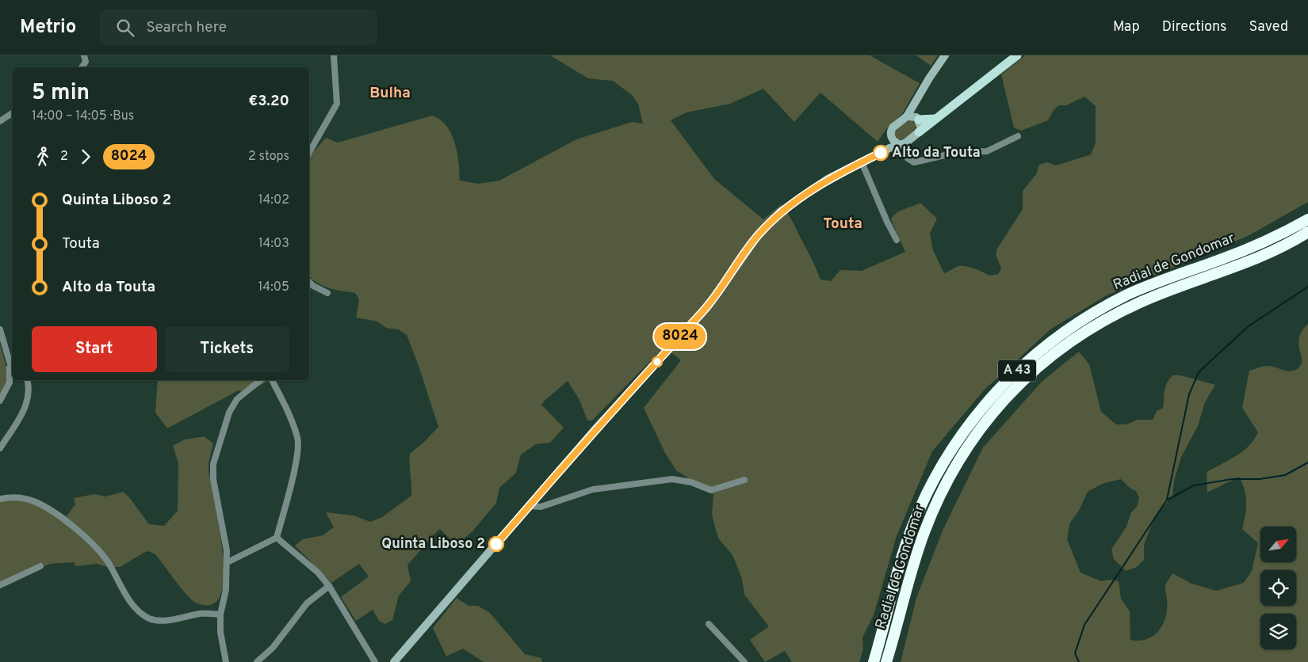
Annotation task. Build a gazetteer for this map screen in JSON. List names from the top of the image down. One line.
{"streets":{"highway":["Radial de Gondomar","A 43"]},"districts":["Bulha","Touta"],"places":["Alto da Touta","Quinta Liboso 2"],"lines":["bus line 8024"],"north":"top right","page":{"header":"Metrio","search":"Search here","nav":["Map","Directions","Saved"],"on_map":"8024","heading":["5 min","14:00 – 14:05 · Bus","€3.20"],"legs":["2","8024","2 stops"],"list":[{"name":"Quinta Liboso 2","value":"14:02"},{"name":"Touta","value":"14:03"},{"name":"Alto da Touta","value":"14:05"}],"buttons":["Start","Tickets"]}}
